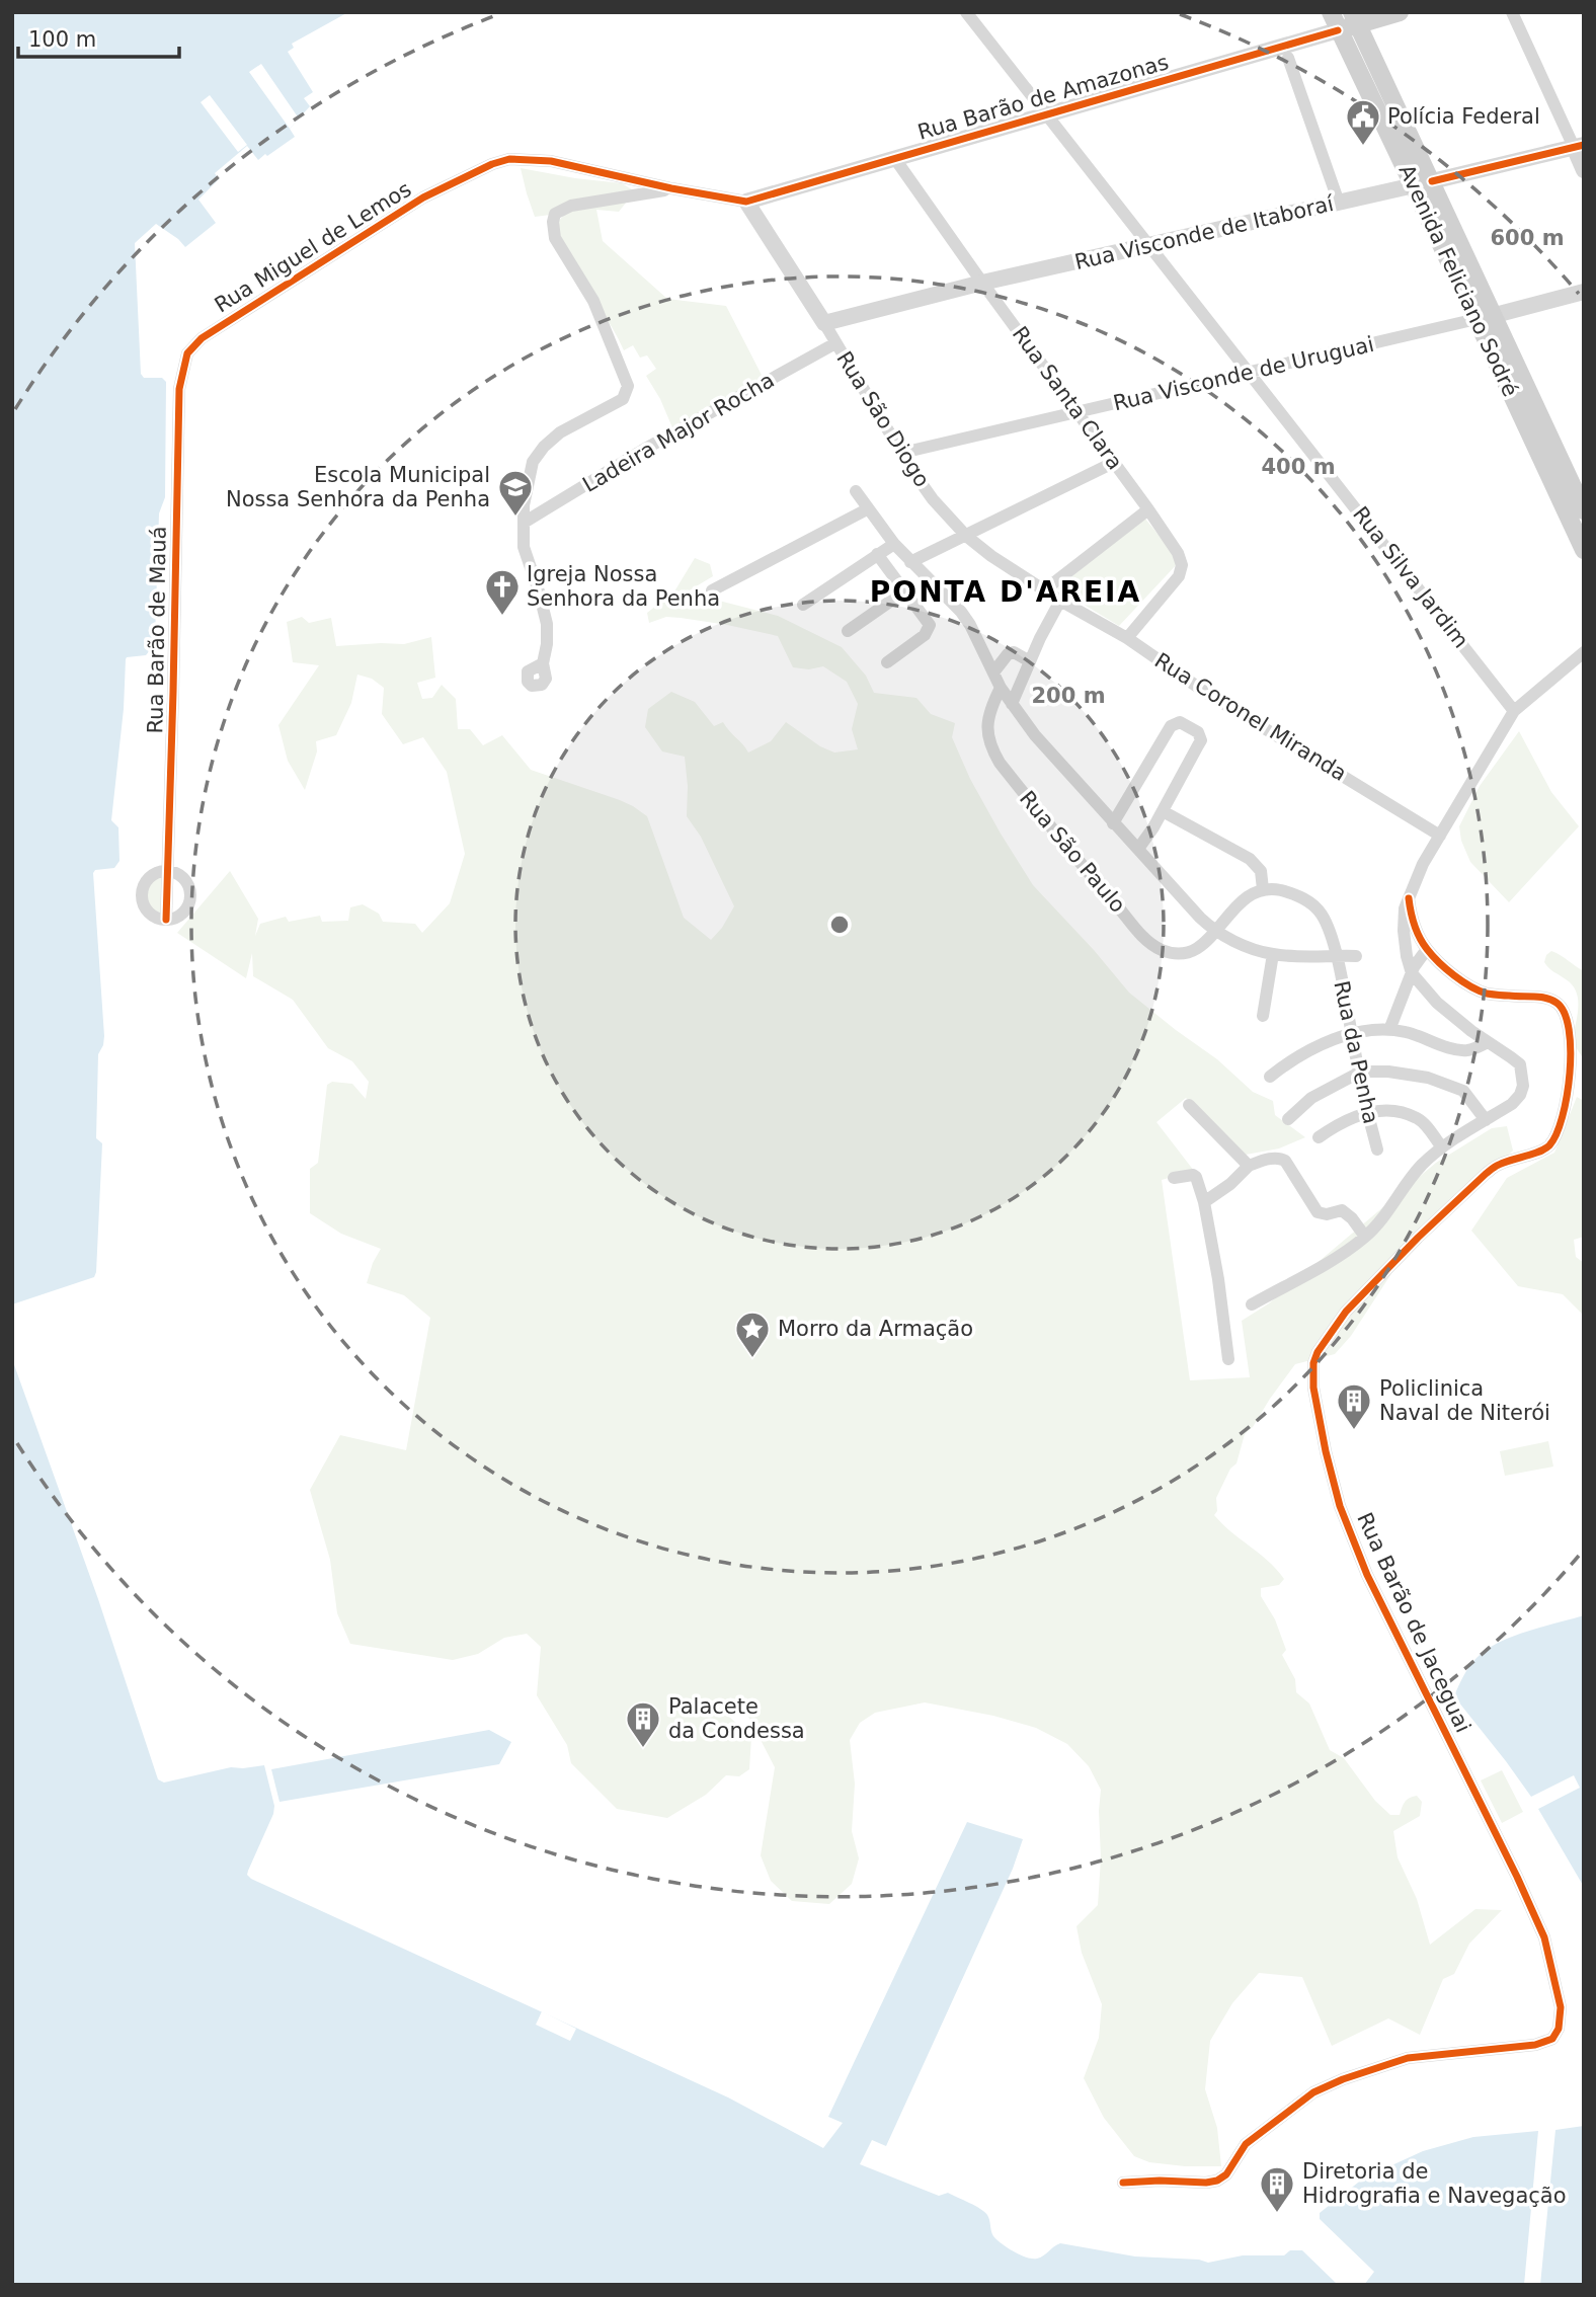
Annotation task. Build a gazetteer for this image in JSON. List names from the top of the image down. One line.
{"streets":{"main road":["Rua Barão de Amazonas","Avenida Feliciano Sodré"],"street":["Rua Visconde de Itaboraí","Rua Miguel de Lemos","Rua Visconde de Uruguai","Rua Santa Clara","Rua São Diogo","Ladeira Major Rocha","Rua Silva Jardim","Rua Barão de Mauá","Rua Coronel Miranda","Rua São Paulo","Rua da Penha","Rua Barão de Jaceguai"]},"crossings":[["Rua Barão de Amazonas","Rua Miguel de Lemos"],["Rua Barão de Amazonas","Avenida Feliciano Sodré"],["Rua Barão de Amazonas","Rua Santa Clara"],["Rua Barão de Amazonas","Rua São Diogo"],["Rua Barão de Amazonas","Rua Silva Jardim"],["Rua Visconde de Itaboraí","Avenida Feliciano Sodré"],["Rua Visconde de Itaboraí","Rua Santa Clara"],["Rua Visconde de Itaboraí","Rua São Diogo"],["Rua Visconde de Itaboraí","Rua Silva Jardim"],["Rua Miguel de Lemos","Rua São Diogo"],["Rua Miguel de Lemos","Rua Barão de Mauá"],["Avenida Feliciano Sodré","Rua Visconde de Uruguai"],["Rua Visconde de Uruguai","Rua Santa Clara"],["Rua Visconde de Uruguai","Rua São Diogo"],["Rua Visconde de Uruguai","Rua Silva Jardim"],["Rua Santa Clara","Rua Coronel Miranda"],["Rua São Diogo","Ladeira Major Rocha"],["Rua São Diogo","Rua Coronel Miranda"]],"districts":["PONTA D'AREIA"],"places":{"public building":["Polícia Federal"],"school or university":["Escola Municipal Nossa Senhora da Penha"],"church":["Igreja Nossa Senhora da Penha"],"place":["Morro da Armação"],"building":["Policlinica Naval de Niterói","Palacete da Condessa","Diretoria de Hidrografia e Navegação"]},"scale_bar":"100 m","rings":["600 m","400 m","200 m"]}
